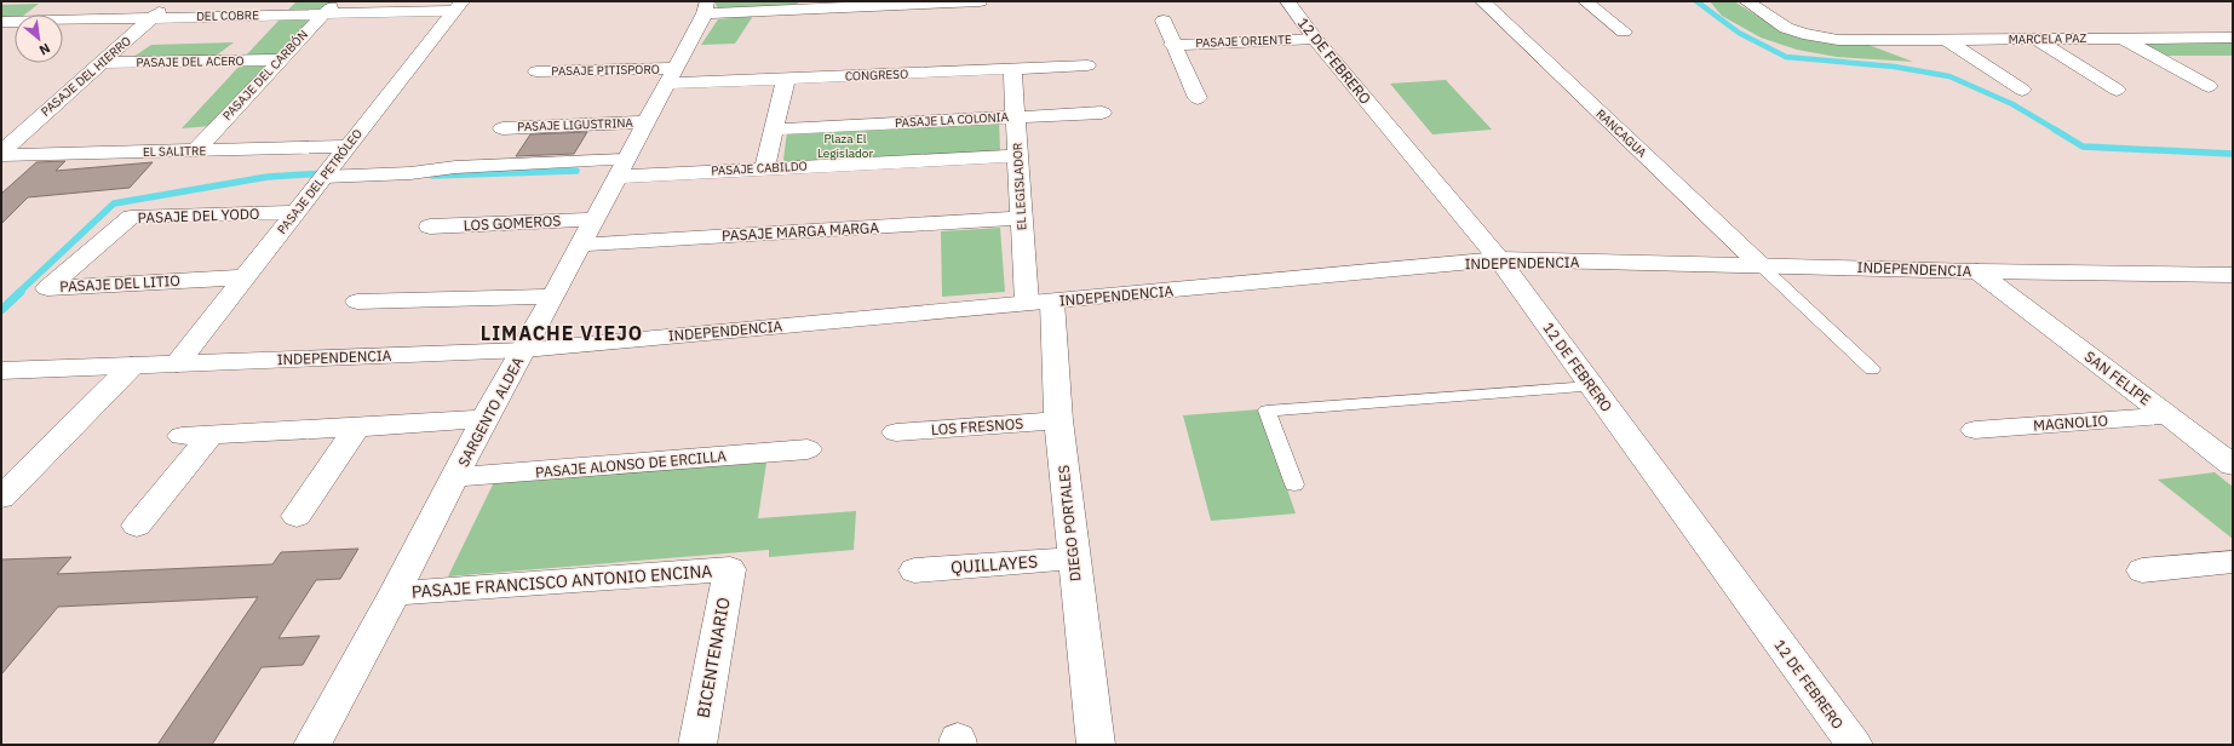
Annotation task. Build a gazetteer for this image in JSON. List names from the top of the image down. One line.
{"streets":{"street":["DEL COBRE","MARCELA PAZ","PASAJE ORIENTE","12 DE FEBRERO","PASAJE DEL ACERO","PASAJE PITISPORO","PASAJE DEL CARBÓN","CONGRESO","PASAJE DEL HIERRO","PASAJE LA COLONIA","PASAJE LIGUSTRINA","RANCAGUA","EL SALITRE","PASAJE CABILDO","PASAJE DEL PETRÓLEO","EL LEGISLADOR","PASAJE DEL YODO","LOS GOMEROS","PASAJE MARGA MARGA","INDEPENDENCIA","PASAJE DEL LITIO","SAN FELIPE","SARGENTO ALDEA","MAGNOLIO","LOS FRESNOS","PASAJE ALONSO DE ERCILLA","DIEGO PORTALES","QUILLAYES","PASAJE FRANCISCO ANTONIO ENCINA","BICENTENARIO"]},"crossings":[["DEL COBRE","PASAJE DEL CARBÓN"],["DEL COBRE","PASAJE DEL HIERRO"],["DEL COBRE","PASAJE DEL PETRÓLEO"],["PASAJE ORIENTE","12 DE FEBRERO"],["12 DE FEBRERO","INDEPENDENCIA"],["PASAJE DEL ACERO","PASAJE DEL CARBÓN"],["PASAJE DEL ACERO","PASAJE DEL HIERRO"],["PASAJE PITISPORO","CONGRESO"],["PASAJE PITISPORO","SARGENTO ALDEA"],["PASAJE DEL CARBÓN","EL SALITRE"],["CONGRESO","EL LEGISLADOR"],["CONGRESO","SARGENTO ALDEA"],["PASAJE DEL HIERRO","EL SALITRE"],["PASAJE LA COLONIA","EL LEGISLADOR"],["PASAJE LIGUSTRINA","SARGENTO ALDEA"],["RANCAGUA","INDEPENDENCIA"],["EL SALITRE","PASAJE DEL PETRÓLEO"],["PASAJE CABILDO","EL LEGISLADOR"],["PASAJE CABILDO","SARGENTO ALDEA"],["PASAJE DEL PETRÓLEO","PASAJE DEL YODO"],["PASAJE DEL PETRÓLEO","INDEPENDENCIA"],["PASAJE DEL PETRÓLEO","PASAJE DEL LITIO"],["EL LEGISLADOR","PASAJE MARGA MARGA"],["EL LEGISLADOR","INDEPENDENCIA"],["EL LEGISLADOR","DIEGO PORTALES"],["PASAJE DEL YODO","PASAJE DEL LITIO"],["LOS GOMEROS","SARGENTO ALDEA"],["PASAJE MARGA MARGA","SARGENTO ALDEA"],["INDEPENDENCIA","SAN FELIPE"],["INDEPENDENCIA","SARGENTO ALDEA"],["INDEPENDENCIA","DIEGO PORTALES"],["SAN FELIPE","MAGNOLIO"],["SARGENTO ALDEA","PASAJE ALONSO DE ERCILLA"],["SARGENTO ALDEA","PASAJE FRANCISCO ANTONIO ENCINA"],["LOS FRESNOS","DIEGO PORTALES"],["DIEGO PORTALES","QUILLAYES"],["PASAJE FRANCISCO ANTONIO ENCINA","BICENTENARIO"]],"districts":["LIMACHE VIEJO"],"parks":["Plaza El Legislador"],"north":"bottom right"}
